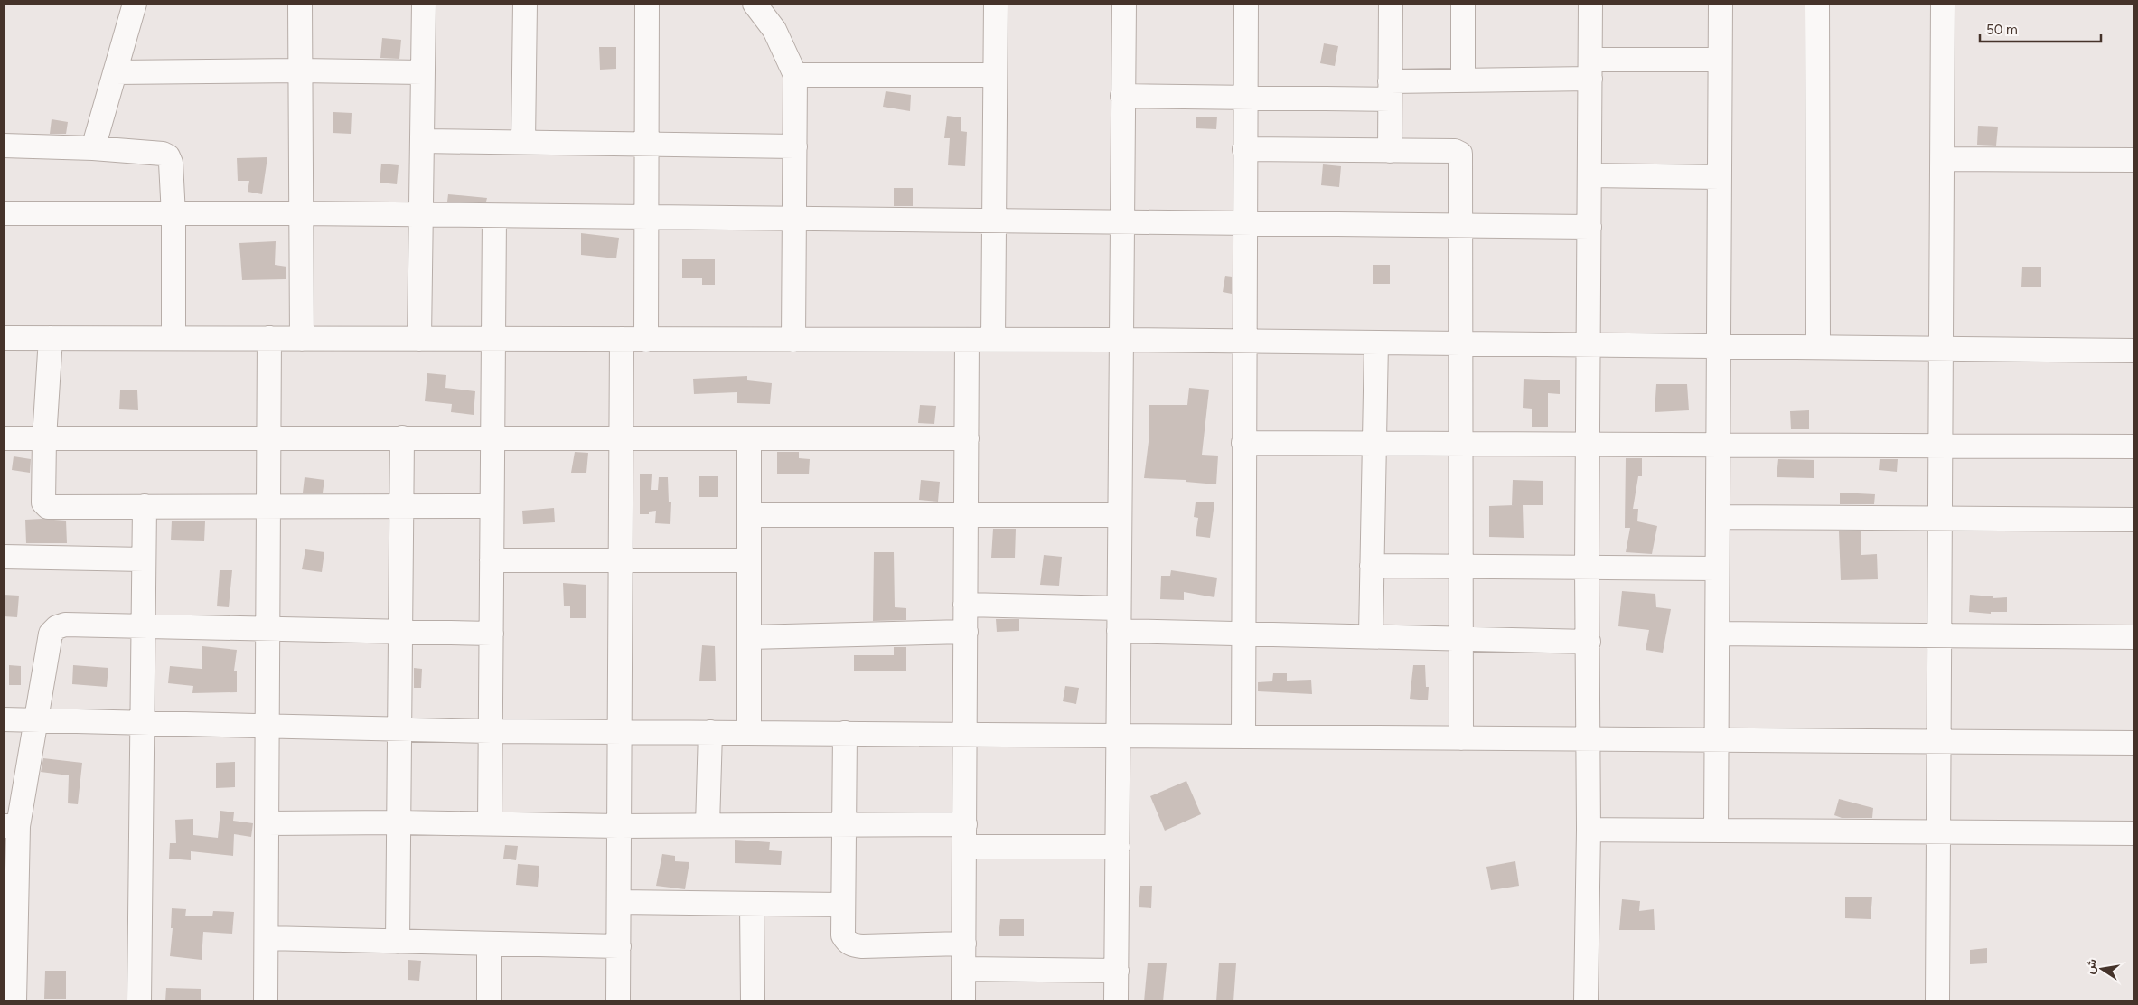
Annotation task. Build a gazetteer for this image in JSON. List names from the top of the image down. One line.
{"scale_bar":"50 m","north":"left"}
